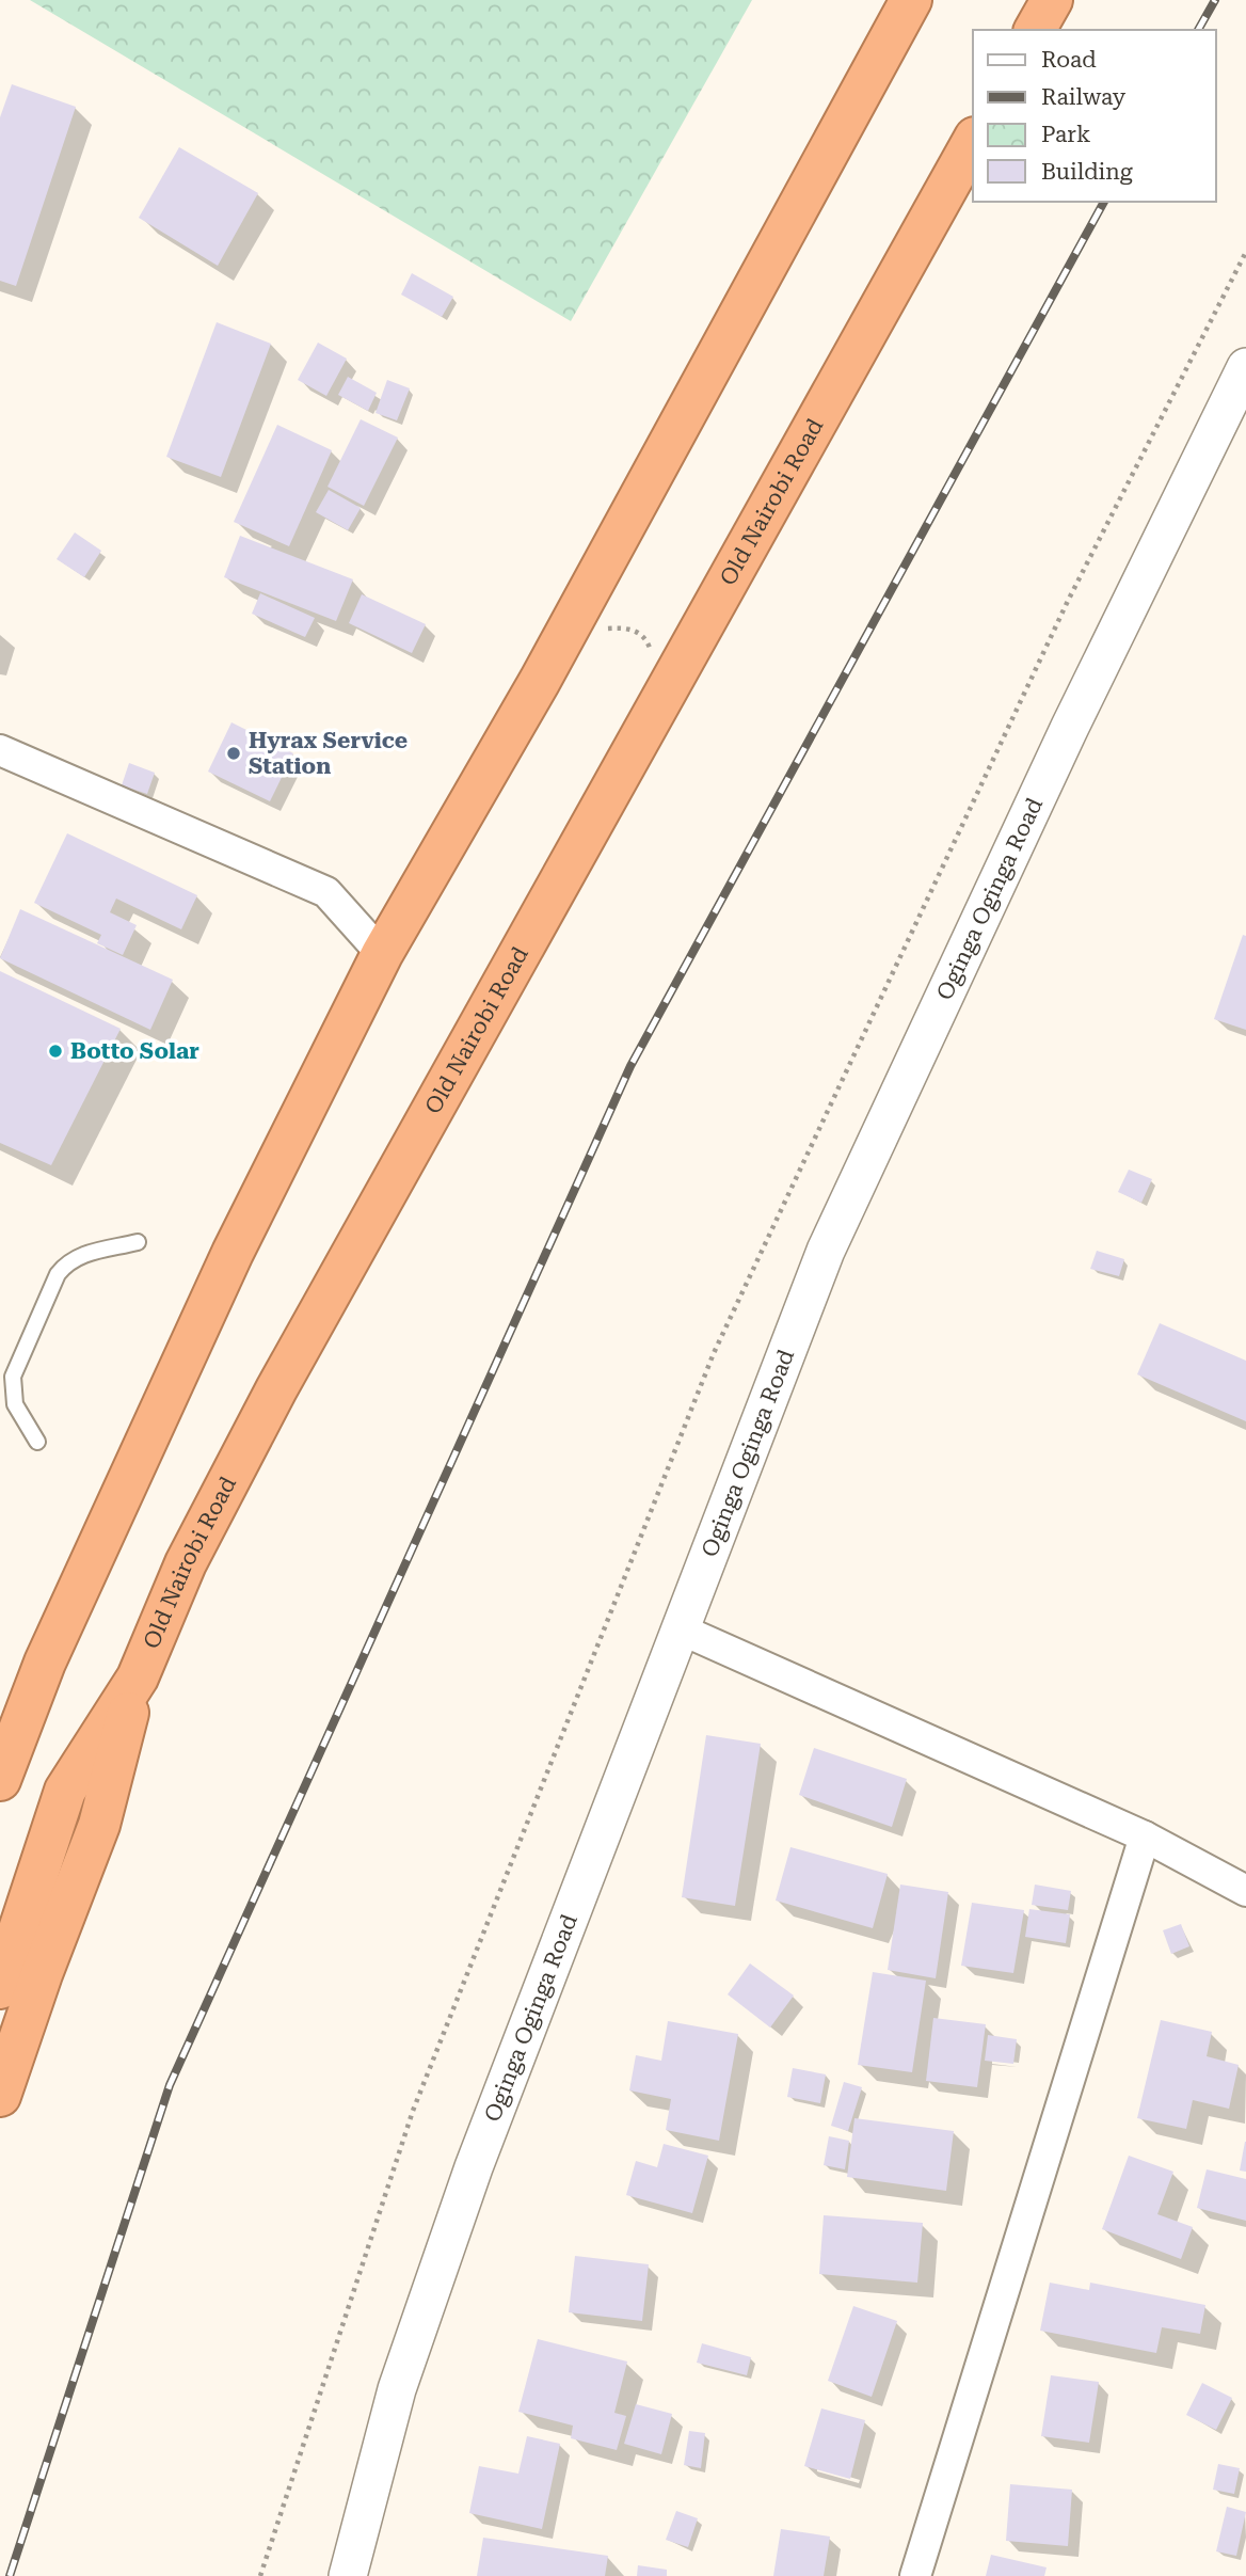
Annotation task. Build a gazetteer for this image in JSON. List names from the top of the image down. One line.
{"streets":{"highway":["Old Nairobi Road"],"street":["Oginga Oginga Road"]},"places":["Hyrax Service Station","Botto Solar"],"legend":["Road","Railway","Park","Building"]}
